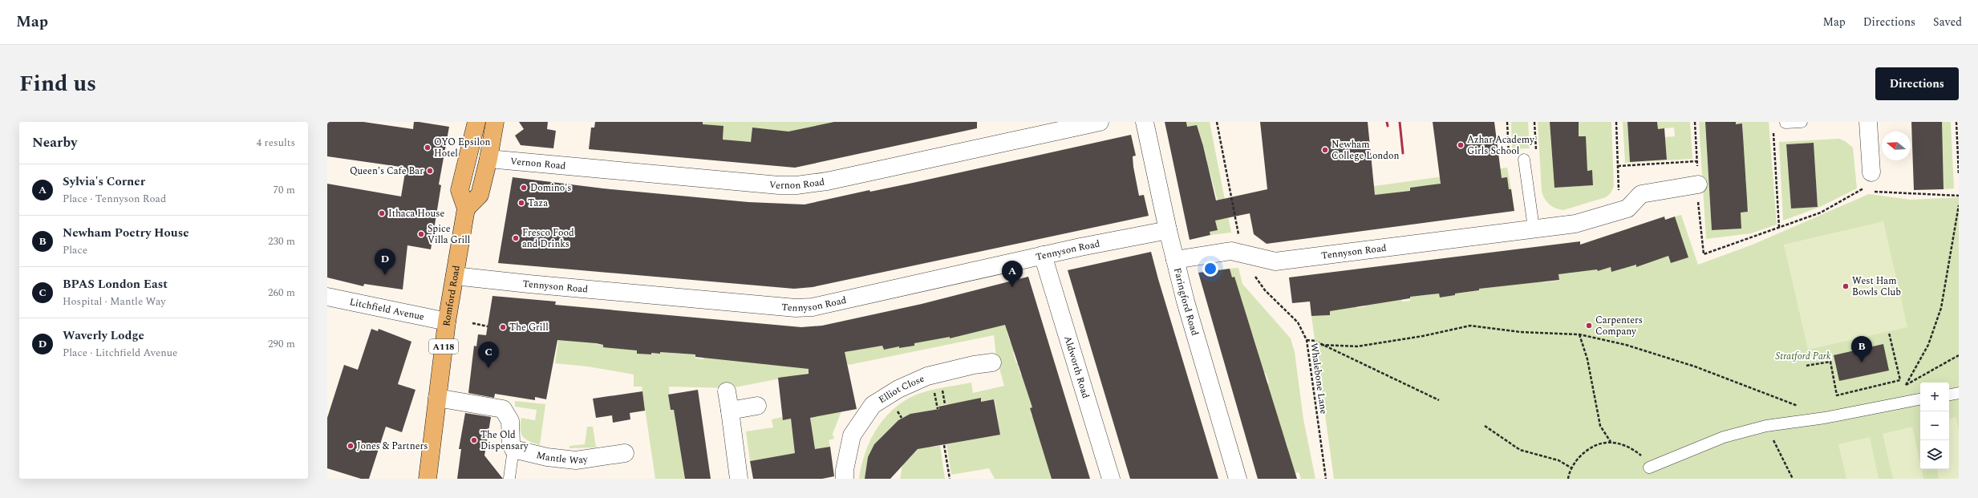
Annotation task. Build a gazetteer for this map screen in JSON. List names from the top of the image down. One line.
{"streets":{"main road":["Romford Road","A118"],"street":["Vernon Road","Tennyson Road","Faringford Road","Litchfield Avenue","Aldworth Road","Elliot Close","Mantle Way"],"path":["Whalebone Lane"]},"crossings":[["Tennyson Road","Romford Road"],["Tennyson Road","Faringford Road"],["Tennyson Road","Aldworth Road"],["Romford Road","Litchfield Avenue"]],"parks":["Stratford Park"],"places":["Azhar Academy Girls School","OYO Epsilon Hotel","Newham College London","Queen's Cafe Bar","Domino's","Taza","Ithaca House","Spice Villa Grill","Fresco Food and Drinks","West Ham Bowls Club","Carpenters Company","The Grill","The Old Dispensary","Jones & Partners"],"north":"left","page":{"header":"Map","nav":["Map","Directions","Saved"],"title":"Find us","buttons":"Directions","heading":["Nearby","4 results"],"list":[{"mark":"A","name":"Sylvia's Corner","note":"Place · Tennyson Road","value":"70 m"},{"mark":"B","name":"Newham Poetry House","note":"Place","value":"230 m"},{"mark":"C","name":"BPAS London East","note":"Hospital · Mantle Way","value":"260 m"},{"mark":"D","name":"Waverly Lodge","note":"Place · Litchfield Avenue","value":"290 m"}],"pins":["D","A","B","C"],"map_buttons":["+","−"]}}
